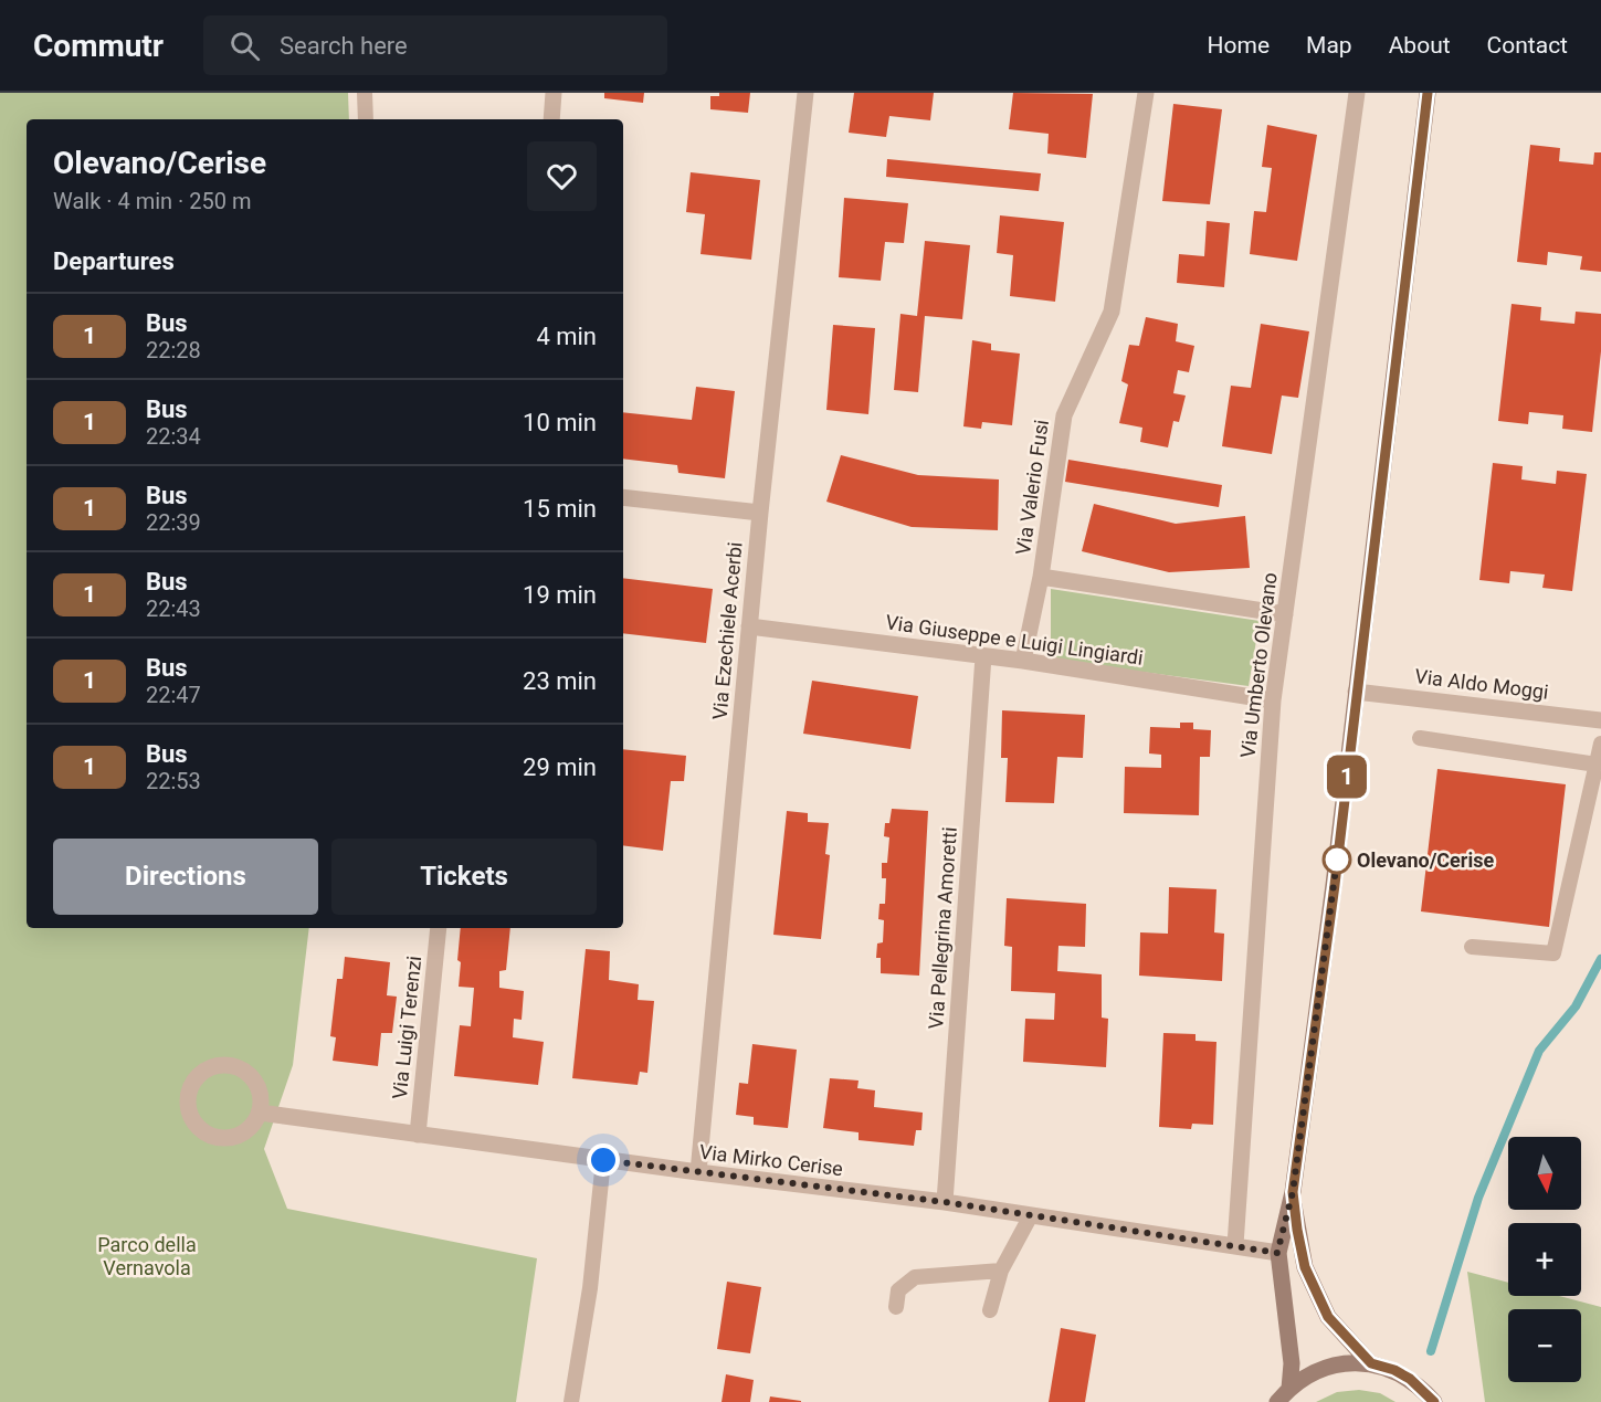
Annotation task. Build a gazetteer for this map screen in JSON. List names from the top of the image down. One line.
{"streets":{"street":["Via Valerio Fusi","Via Ezechiele Acerbi","Via Giuseppe e Luigi Lingiardi","Via Umberto Olevano","Via Aldo Moggi","Via Pellegrina Amoretti","Via Luigi Terenzi","Via Mirko Cerise"]},"crossings":[["Via Valerio Fusi","Via Giuseppe e Luigi Lingiardi"],["Via Ezechiele Acerbi","Via Giuseppe e Luigi Lingiardi"],["Via Ezechiele Acerbi","Via Mirko Cerise"],["Via Giuseppe e Luigi Lingiardi","Via Umberto Olevano"],["Via Giuseppe e Luigi Lingiardi","Via Pellegrina Amoretti"],["Via Umberto Olevano","Via Mirko Cerise"],["Via Pellegrina Amoretti","Via Mirko Cerise"],["Via Luigi Terenzi","Via Mirko Cerise"]],"parks":["Parco della Vernavola"],"places":["Olevano/Cerise"],"lines":["bus line 1"],"north":"bottom","page":{"header":"Commutr","search":"Search here","nav":["Home","Map","About","Contact"],"on_map":"1","heading":[["Olevano/Cerise","Walk · 4 min · 250 m"],"Departures"],"list":[{"mark":"1","name":"Bus","note":"22:28","value":"4 min"},{"mark":"1","name":"Bus","note":"22:34","value":"10 min"},{"mark":"1","name":"Bus","note":"22:39","value":"15 min"},{"mark":"1","name":"Bus","note":"22:43","value":"19 min"},{"mark":"1","name":"Bus","note":"22:47","value":"23 min"},{"mark":"1","name":"Bus","note":"22:53","value":"29 min"}],"buttons":["Directions","Tickets"],"map_buttons":["+","−"]}}
